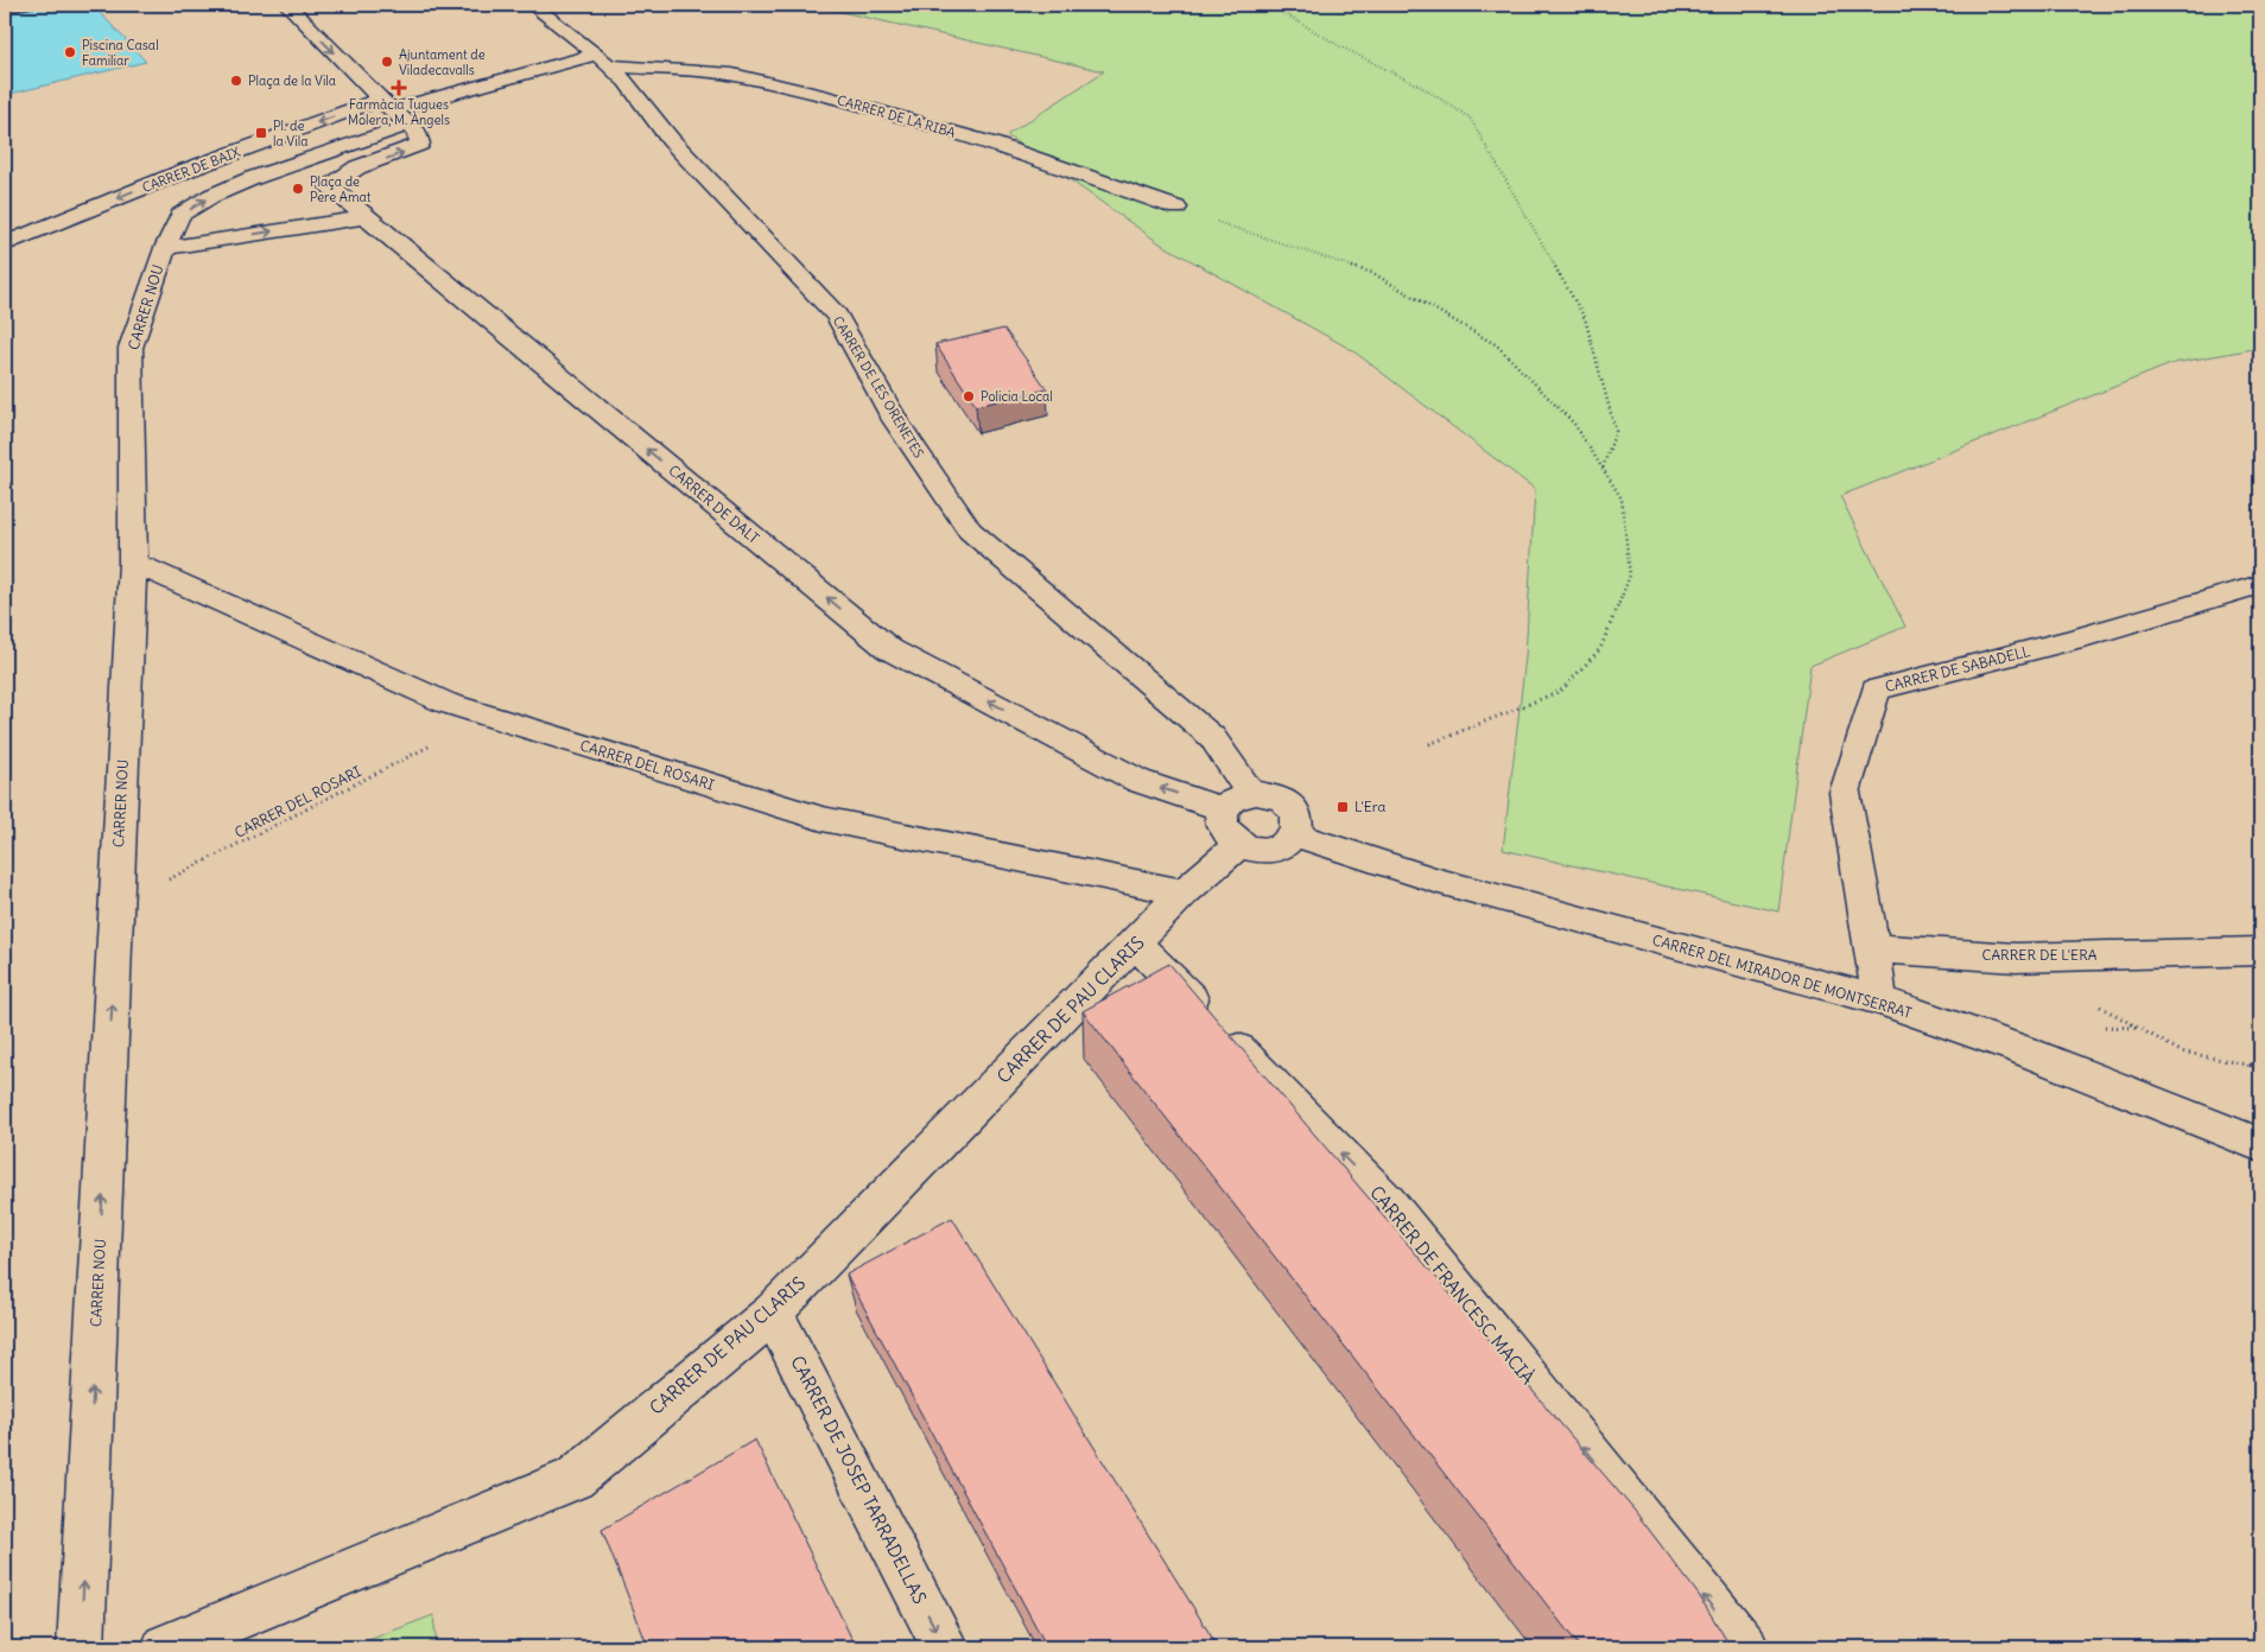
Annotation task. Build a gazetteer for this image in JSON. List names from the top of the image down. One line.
{"streets":{"street":["CARRER DE LA RIBA","CARRER DE BAIX","CARRER NOU","CARRER DE LES ORENETES","CARRER DE DALT","CARRER DE SABADELL","CARRER DEL ROSARI","CARRER DE L'ERA","CARRER DEL MIRADOR DE MONTSERRAT","CARRER DE PAU CLARIS","CARRER DE FRANCESC MACIÀ","CARRER DE JOSEP TARRADELLAS"]},"crossings":[["CARRER DE LA RIBA","CARRER DE BAIX"],["CARRER DE LA RIBA","CARRER DE LES ORENETES"],["CARRER DE BAIX","CARRER DE LES ORENETES"],["CARRER NOU","CARRER DE DALT"],["CARRER NOU","CARRER DEL ROSARI"],["CARRER DE LES ORENETES","CARRER DE DALT"],["CARRER DE LES ORENETES","CARRER DEL MIRADOR DE MONTSERRAT"],["CARRER DE LES ORENETES","CARRER DE PAU CLARIS"],["CARRER DE DALT","CARRER DEL MIRADOR DE MONTSERRAT"],["CARRER DE DALT","CARRER DE PAU CLARIS"],["CARRER DE SABADELL","CARRER DE L'ERA"],["CARRER DEL ROSARI","CARRER DE PAU CLARIS"],["CARRER DEL MIRADOR DE MONTSERRAT","CARRER DE PAU CLARIS"],["CARRER DE PAU CLARIS","CARRER DE FRANCESC MACIÀ"],["CARRER DE PAU CLARIS","CARRER DE JOSEP TARRADELLAS"]],"one_way":["CARRER NOU","CARRER DE DALT","CARRER DE FRANCESC MACIÀ","CARRER DE JOSEP TARRADELLAS"],"places":{"other":["Piscina Casal Familiar","Ajuntament de Viladecavalls","Plaça de la Vila","Plaça de Pere Amat","Policia Local"],"health":["Farmàcia Tugues Molera, M. Àngels"],"transit":["Pl. de la Vila","L'Era"]}}
